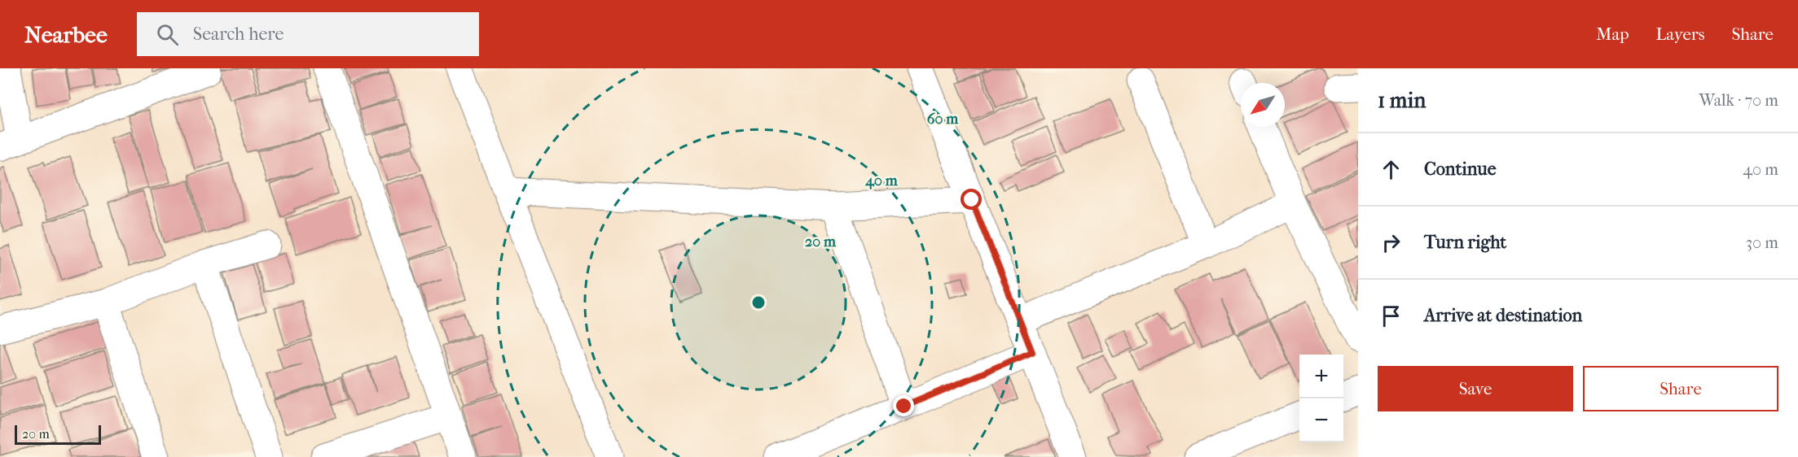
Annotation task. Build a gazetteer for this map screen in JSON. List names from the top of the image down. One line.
{"scale_bar":"20 m","north":"bottom left","page":{"header":"Nearbee","search":"Search here","nav":["Map","Layers","Share"],"heading":["1 min","Walk · 70 m"],"list":[["Continue","40 m"],["Turn right","30 m"],"Arrive at destination"],"buttons":["Save","Share"],"map_buttons":["+","−"],"scale":"20 m"},"rings":["60 m","40 m","20 m"]}
